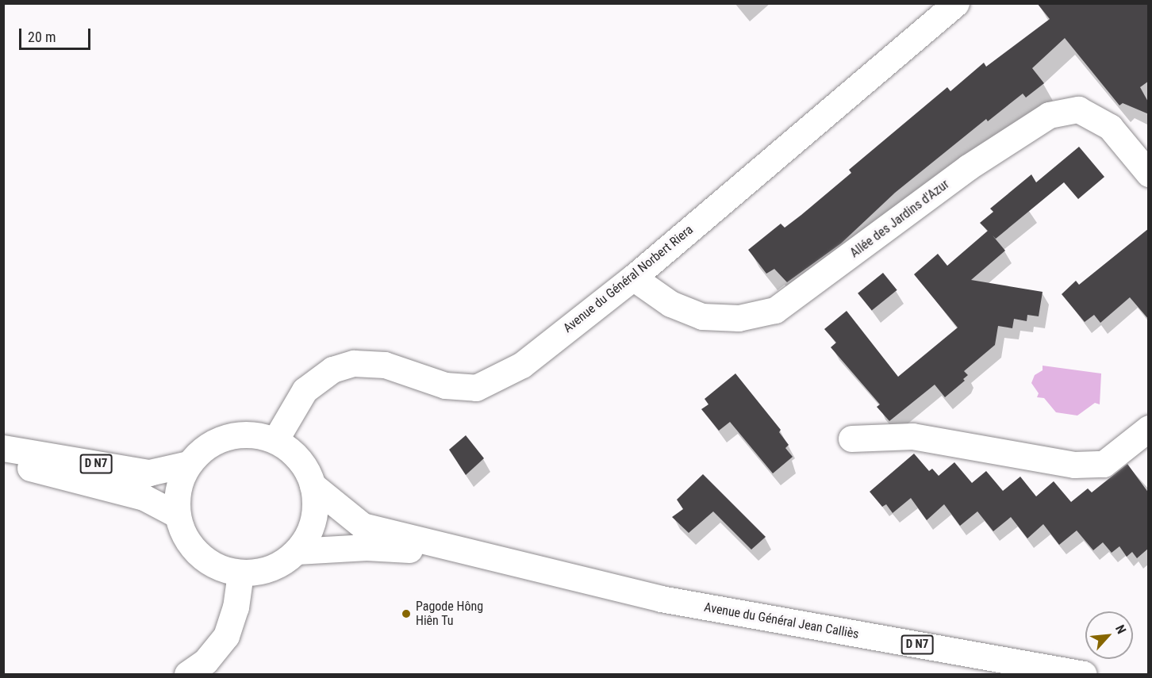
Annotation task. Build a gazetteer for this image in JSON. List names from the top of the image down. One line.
{"streets":{"main road":["Allée des Jardins d'Azur","Avenue du Général Norbert Riera","D N7","Avenue du Général Jean Calliès"]},"crossings":[["Allée des Jardins d'Azur","Avenue du Général Norbert Riera"],["Avenue du Général Norbert Riera","D N7"],["Avenue du Général Norbert Riera","Avenue du Général Jean Calliès"],["D N7","Avenue du Général Jean Calliès"]],"places":["Pagode Hông Hiên Tu"],"scale_bar":"20 m","north":"top right"}
